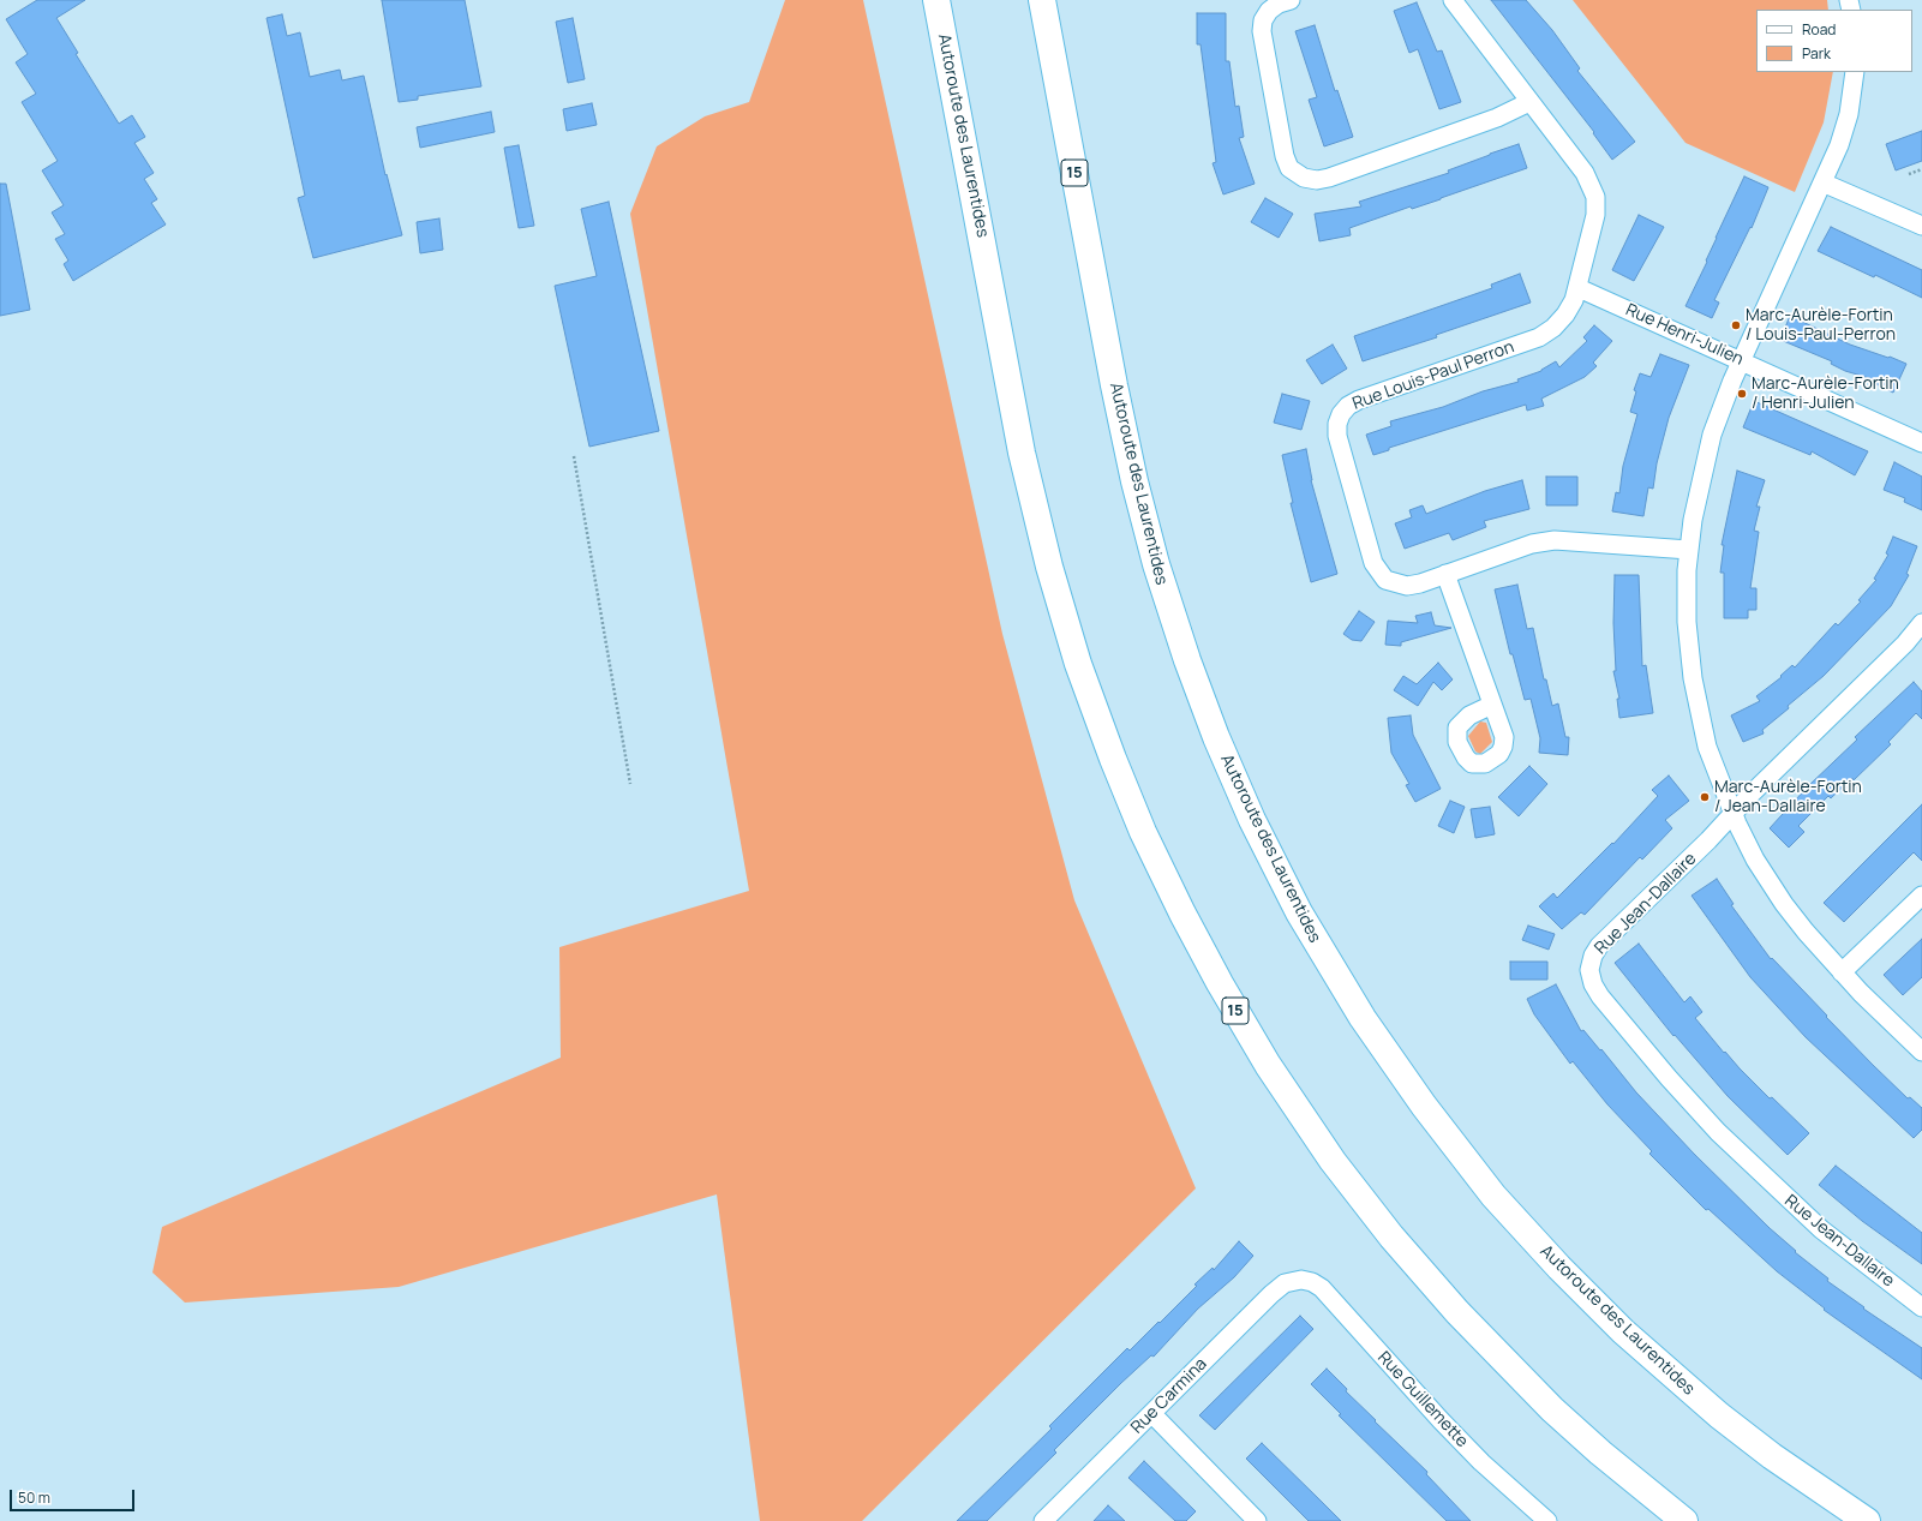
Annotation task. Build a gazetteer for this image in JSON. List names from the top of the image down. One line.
{"streets":{"highway":["Autoroute des Laurentides","15"],"street":["Rue Henri-Julien","Rue Louis-Paul Perron","Rue Jean-Dallaire","Rue Carmina","Rue Guillemette"]},"crossings":[["Rue Henri-Julien","Rue Louis-Paul Perron"],["Rue Carmina","Rue Guillemette"]],"places":["Marc-Aurèle-Fortin / Louis-Paul-Perron","Marc-Aurèle-Fortin / Henri-Julien","Marc-Aurèle-Fortin / Jean-Dallaire"],"legend":["Road","Park"],"scale_bar":"50 m"}
